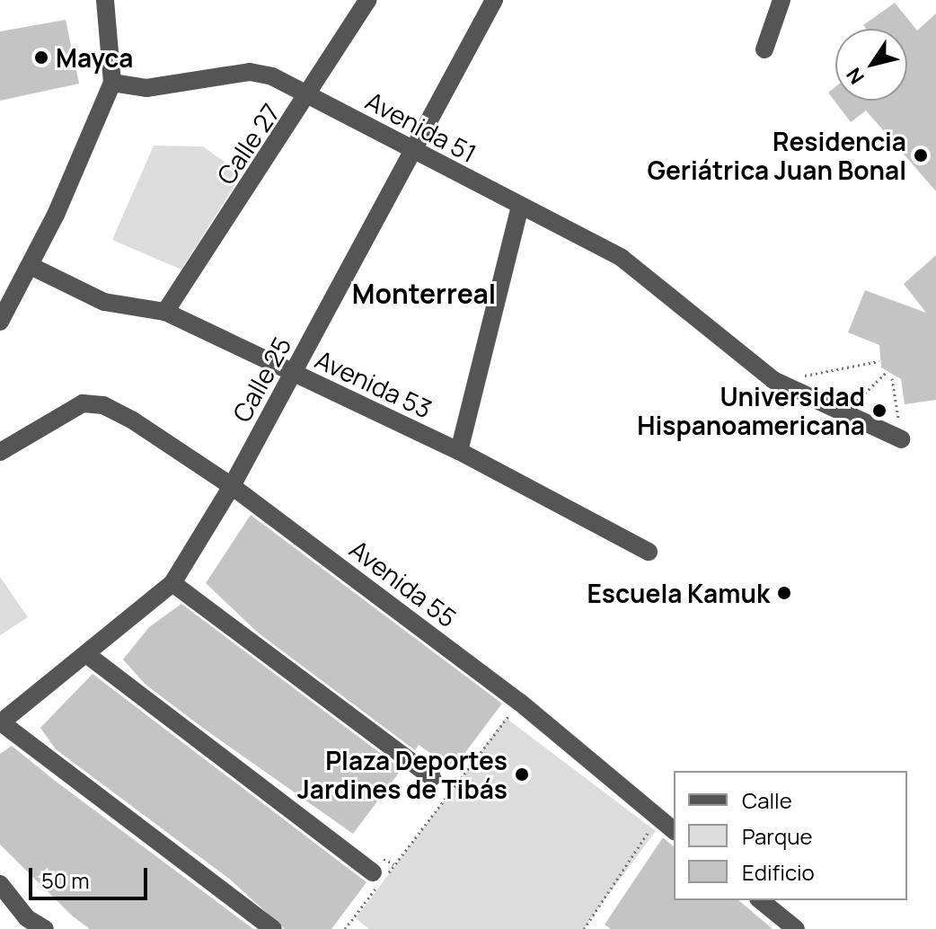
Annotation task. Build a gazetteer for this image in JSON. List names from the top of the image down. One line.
{"streets":{"street":["Avenida 51","Calle 27","Calle 25","Avenida 53","Avenida 55"]},"crossings":[["Avenida 51","Calle 27"],["Avenida 51","Calle 25"],["Calle 27","Avenida 53"],["Calle 25","Avenida 53"],["Calle 25","Avenida 55"]],"districts":["Monterreal"],"places":["Mayca","Residencia Geriátrica Juan Bonal","Universidad Hispanoamericana","Escuela Kamuk","Plaza Deportes Jardines de Tibás"],"legend":["Calle","Parque","Edificio"],"scale_bar":"50 m","north":"bottom left"}
